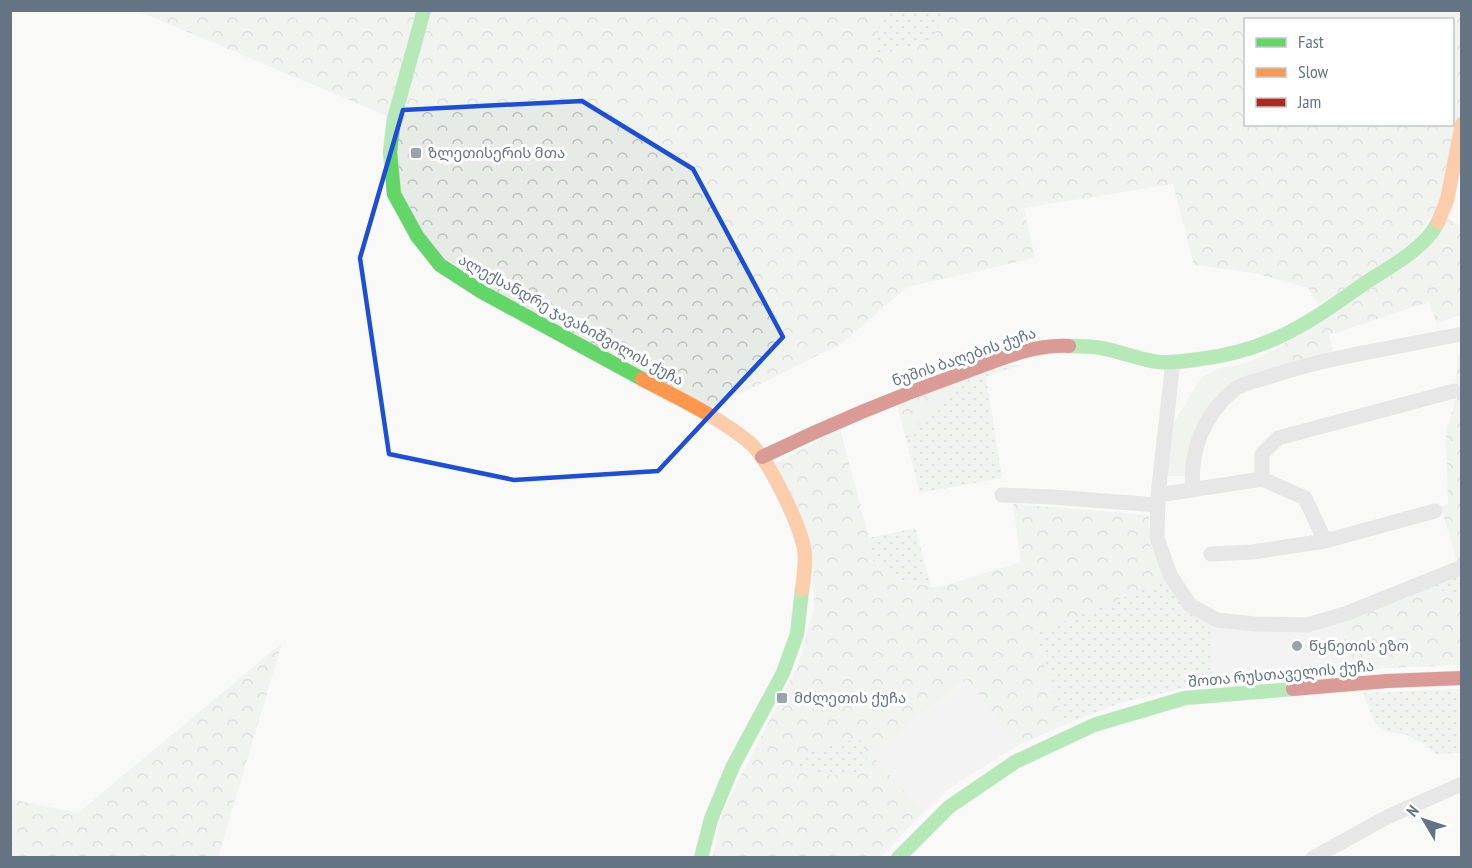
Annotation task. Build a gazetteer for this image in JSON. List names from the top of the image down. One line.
{"streets":{"main road":["ალექსანდრე ჯავახიშვილის ქუჩა","ნუშის ბაღების ქუჩა","შოთა რუსთაველის ქუჩა"]},"crossings":[["ალექსანდრე ჯავახიშვილის ქუჩა","ნუშის ბაღების ქუჩა"]],"places":{"transit":["ზლეთისერის მთა","მძლეთის ქუჩა"],"other":["წყნეთის ეზო"]},"legend":["Fast","Slow","Jam"],"north":"top left"}
